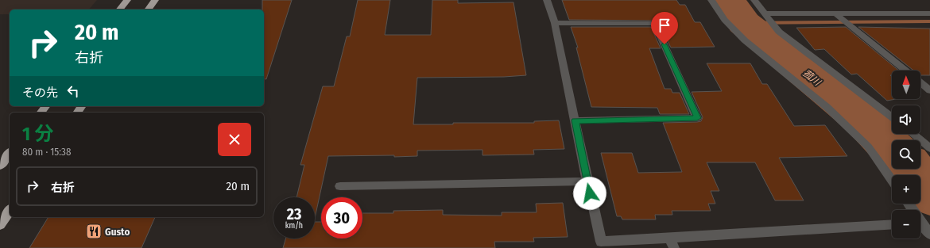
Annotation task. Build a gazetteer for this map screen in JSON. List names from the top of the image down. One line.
{"water":["菰川"],"places":{"restaurant":["Gusto"]},"north":"top","page":{"turn":["20 m","右折"],"map_buttons":["+","−"],"then":"その先","heading":["1 分","80 m · 15:38"],"list":[{"name":"右折","value":"20 m"}],"speed":"23 km/h","limit":"30"}}
